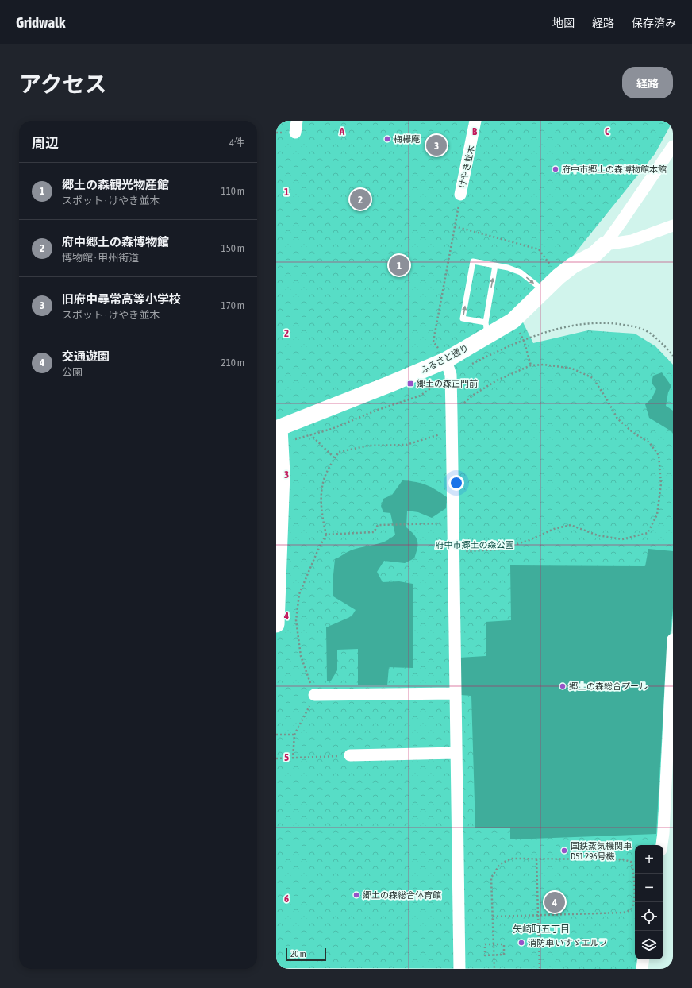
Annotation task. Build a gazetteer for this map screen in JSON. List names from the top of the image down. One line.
{"streets":{"street":["けやき並木","ふるさと通り"]},"districts":["矢崎町五丁目"],"parks":["府中市郷土の森公園"],"places":{"other":["梅欅庵","府中市郷土の森博物館本館","郷土の森総合プール","国鉄蒸気機関車 D51 296号機","郷土の森総合体育館","消防車 いすゞエルフ"],"transit":["郷土の森正門前"]},"scale_bar":"20 m","page":{"header":"Gridwalk","nav":["地図","経路","保存済み"],"title":"アクセス","buttons":"経路","heading":["周辺","4件"],"pins":["3","2","1","4"],"list":[{"mark":"1","name":"郷土の森観光物産館","note":"スポット · けやき並木","value":"110 m"},{"mark":"2","name":"府中郷土の森博物館","note":"博物館 · 甲州街道","value":"150 m"},{"mark":"3","name":"旧府中尋常高等小学校","note":"スポット · けやき並木","value":"170 m"},{"mark":"4","name":"交通遊園","note":"公園","value":"210 m"}],"map_buttons":["+","−"],"scale":"20 m"},"grid":{"columns":["A","B","C"],"rows":["1","2","3","4","5","6"]}}
